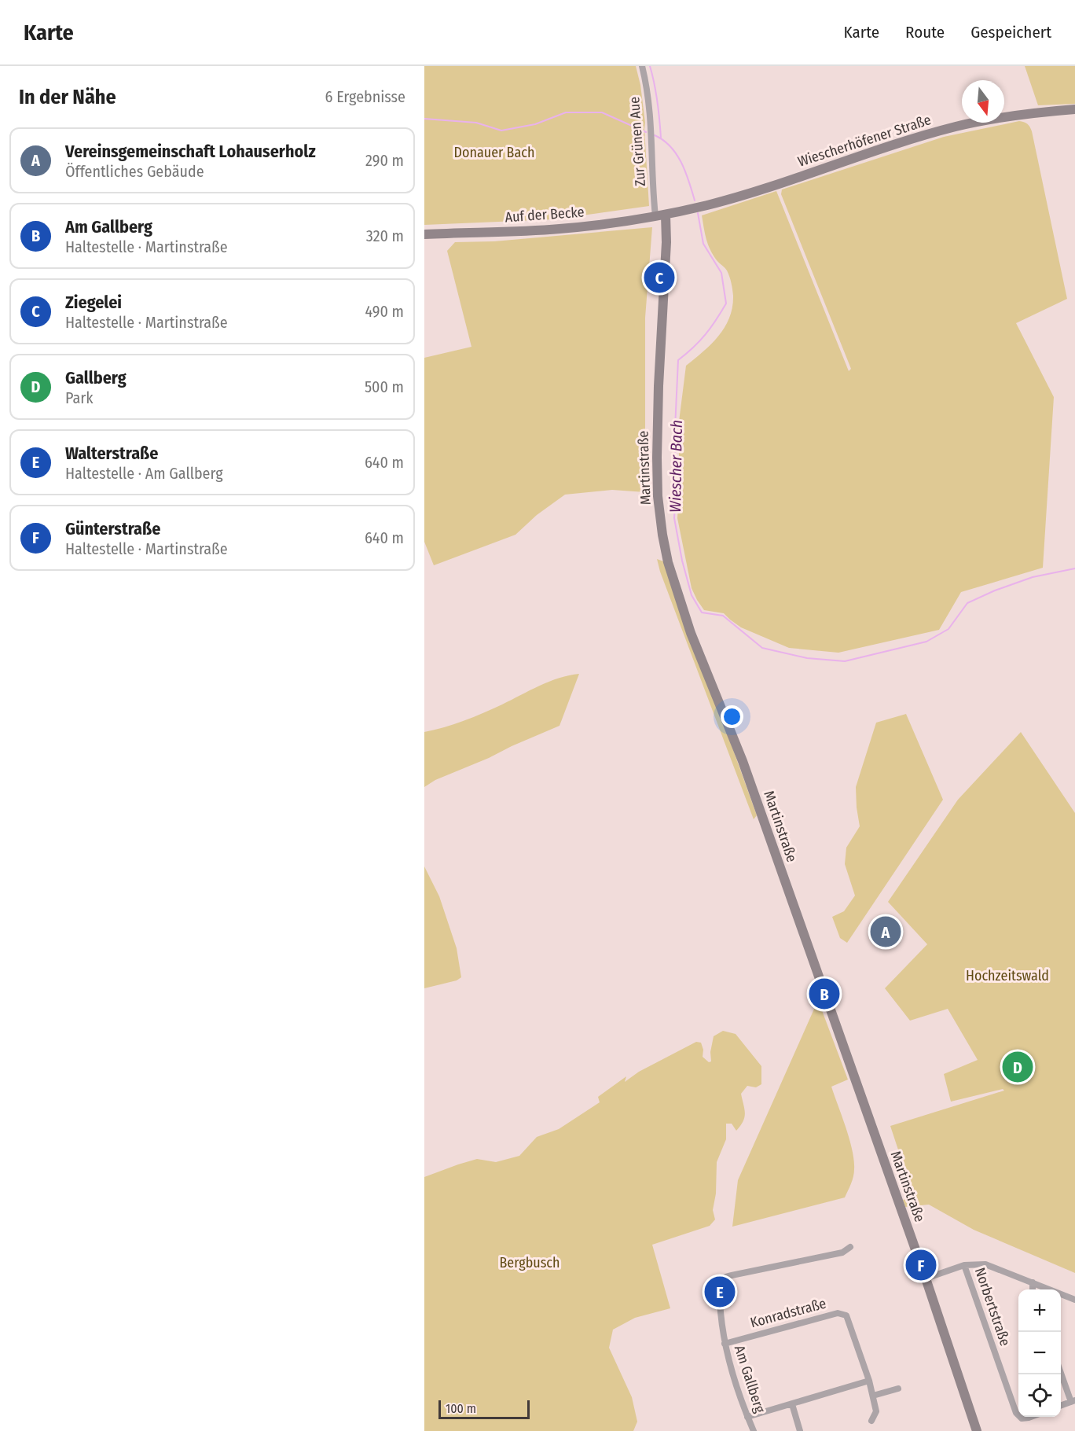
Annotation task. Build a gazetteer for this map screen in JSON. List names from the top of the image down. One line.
{"streets":{"street":["Wiescherhöfener Straße","Zur Grünen Aue","Auf der Becke","Martinstraße","Norbertstraße","Konradstraße","Am Gallberg"]},"crossings":[["Wiescherhöfener Straße","Zur Grünen Aue"],["Wiescherhöfener Straße","Auf der Becke"],["Wiescherhöfener Straße","Martinstraße"],["Zur Grünen Aue","Auf der Becke"],["Zur Grünen Aue","Martinstraße"],["Auf der Becke","Martinstraße"],["Konradstraße","Am Gallberg"]],"water":["Wiescher Bach"],"parks":["Donauer Bach","Hochzeitswald","Bergbusch"],"scale_bar":"100 m","north":"bottom","page":{"header":"Karte","nav":["Karte","Route","Gespeichert"],"heading":["In der Nähe","6 Ergebnisse"],"list":[{"mark":"A","name":"Vereinsgemeinschaft Lohauserholz","note":"Öffentliches Gebäude","value":"290 m"},{"mark":"B","name":"Am Gallberg","note":"Haltestelle · Martinstraße","value":"320 m"},{"mark":"C","name":"Ziegelei","note":"Haltestelle · Martinstraße","value":"490 m"},{"mark":"D","name":"Gallberg","note":"Park","value":"500 m"},{"mark":"E","name":"Walterstraße","note":"Haltestelle · Am Gallberg","value":"640 m"},{"mark":"F","name":"Günterstraße","note":"Haltestelle · Martinstraße","value":"640 m"}],"pins":["C","A","B","D","F","E"],"map_buttons":["+","−"],"scale":"100 m"}}
